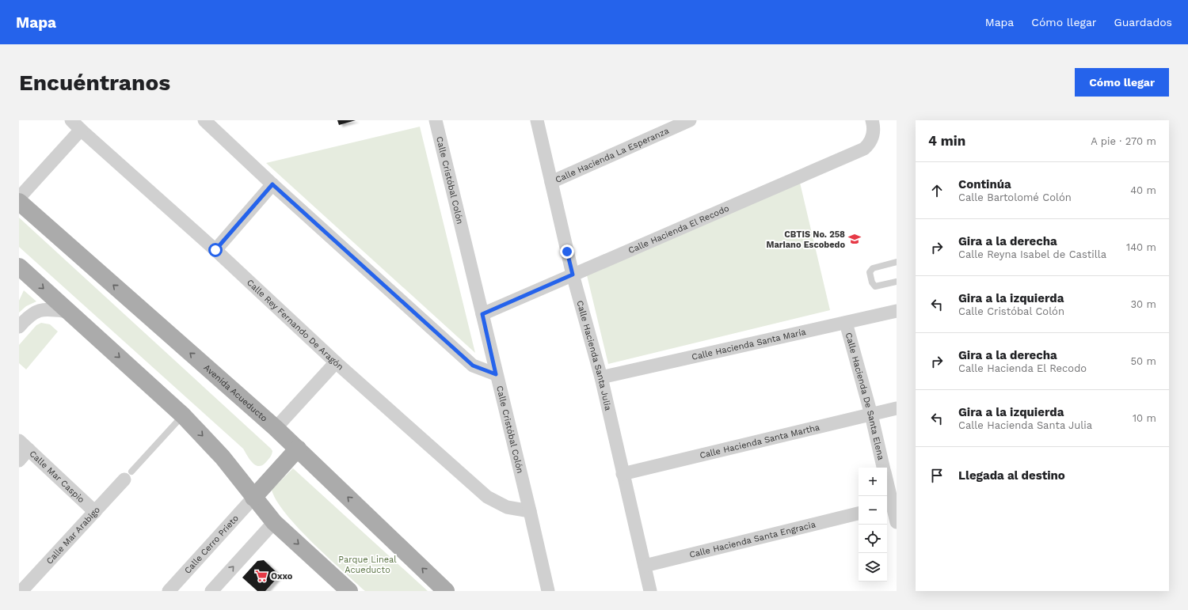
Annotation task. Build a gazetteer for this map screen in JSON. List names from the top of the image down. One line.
{"streets":{"main road":["Avenida Acueducto"],"street":["Calle Hacienda La Esperanza","Calle Cristóbal Colón","Calle Hacienda El Recodo","Calle Rey Fernando De Aragón","Calle Hacienda Santa María","Calle Hacienda Santa Julia","Calle Hacienda De Santa Elena","Calle Hacienda Santa Martha","Calle Mar Caspio","Calle Mar Arabigo","Calle Hacienda Santa Engracia","Calle Cerro Prieto"]},"crossings":[["Calle Hacienda La Esperanza","Calle Hacienda Santa Julia"],["Calle Cristóbal Colón","Calle Hacienda El Recodo"],["Calle Cristóbal Colón","Calle Rey Fernando De Aragón"],["Calle Hacienda El Recodo","Calle Hacienda Santa Julia"],["Calle Hacienda Santa María","Calle Hacienda Santa Julia"],["Calle Hacienda Santa María","Calle Hacienda De Santa Elena"],["Calle Hacienda Santa Julia","Calle Hacienda Santa Martha"],["Calle Hacienda Santa Julia","Calle Hacienda Santa Engracia"],["Calle Hacienda De Santa Elena","Calle Hacienda Santa Martha"],["Calle Mar Caspio","Calle Mar Arabigo"]],"parks":["Parque Lineal Acueducto"],"places":{"school or university":["CBTIS No. 258 Mariano Escobedo"],"supermarket":["Oxxo"]},"page":{"header":"Mapa","nav":["Mapa","Cómo llegar","Guardados"],"buttons":"Cómo llegar","title":"Encuéntranos","heading":["4 min","A pie · 270 m"],"list":[["Continúa","Calle Bartolomé Colón","40 m"],["Gira a la derecha","Calle Reyna Isabel de Castilla","140 m"],["Gira a la izquierda","Calle Cristóbal Colón","30 m"],["Gira a la derecha","Calle Hacienda El Recodo","50 m"],["Gira a la izquierda","Calle Hacienda Santa Julia","10 m"],"Llegada al destino"],"map_buttons":["+","−"]}}
